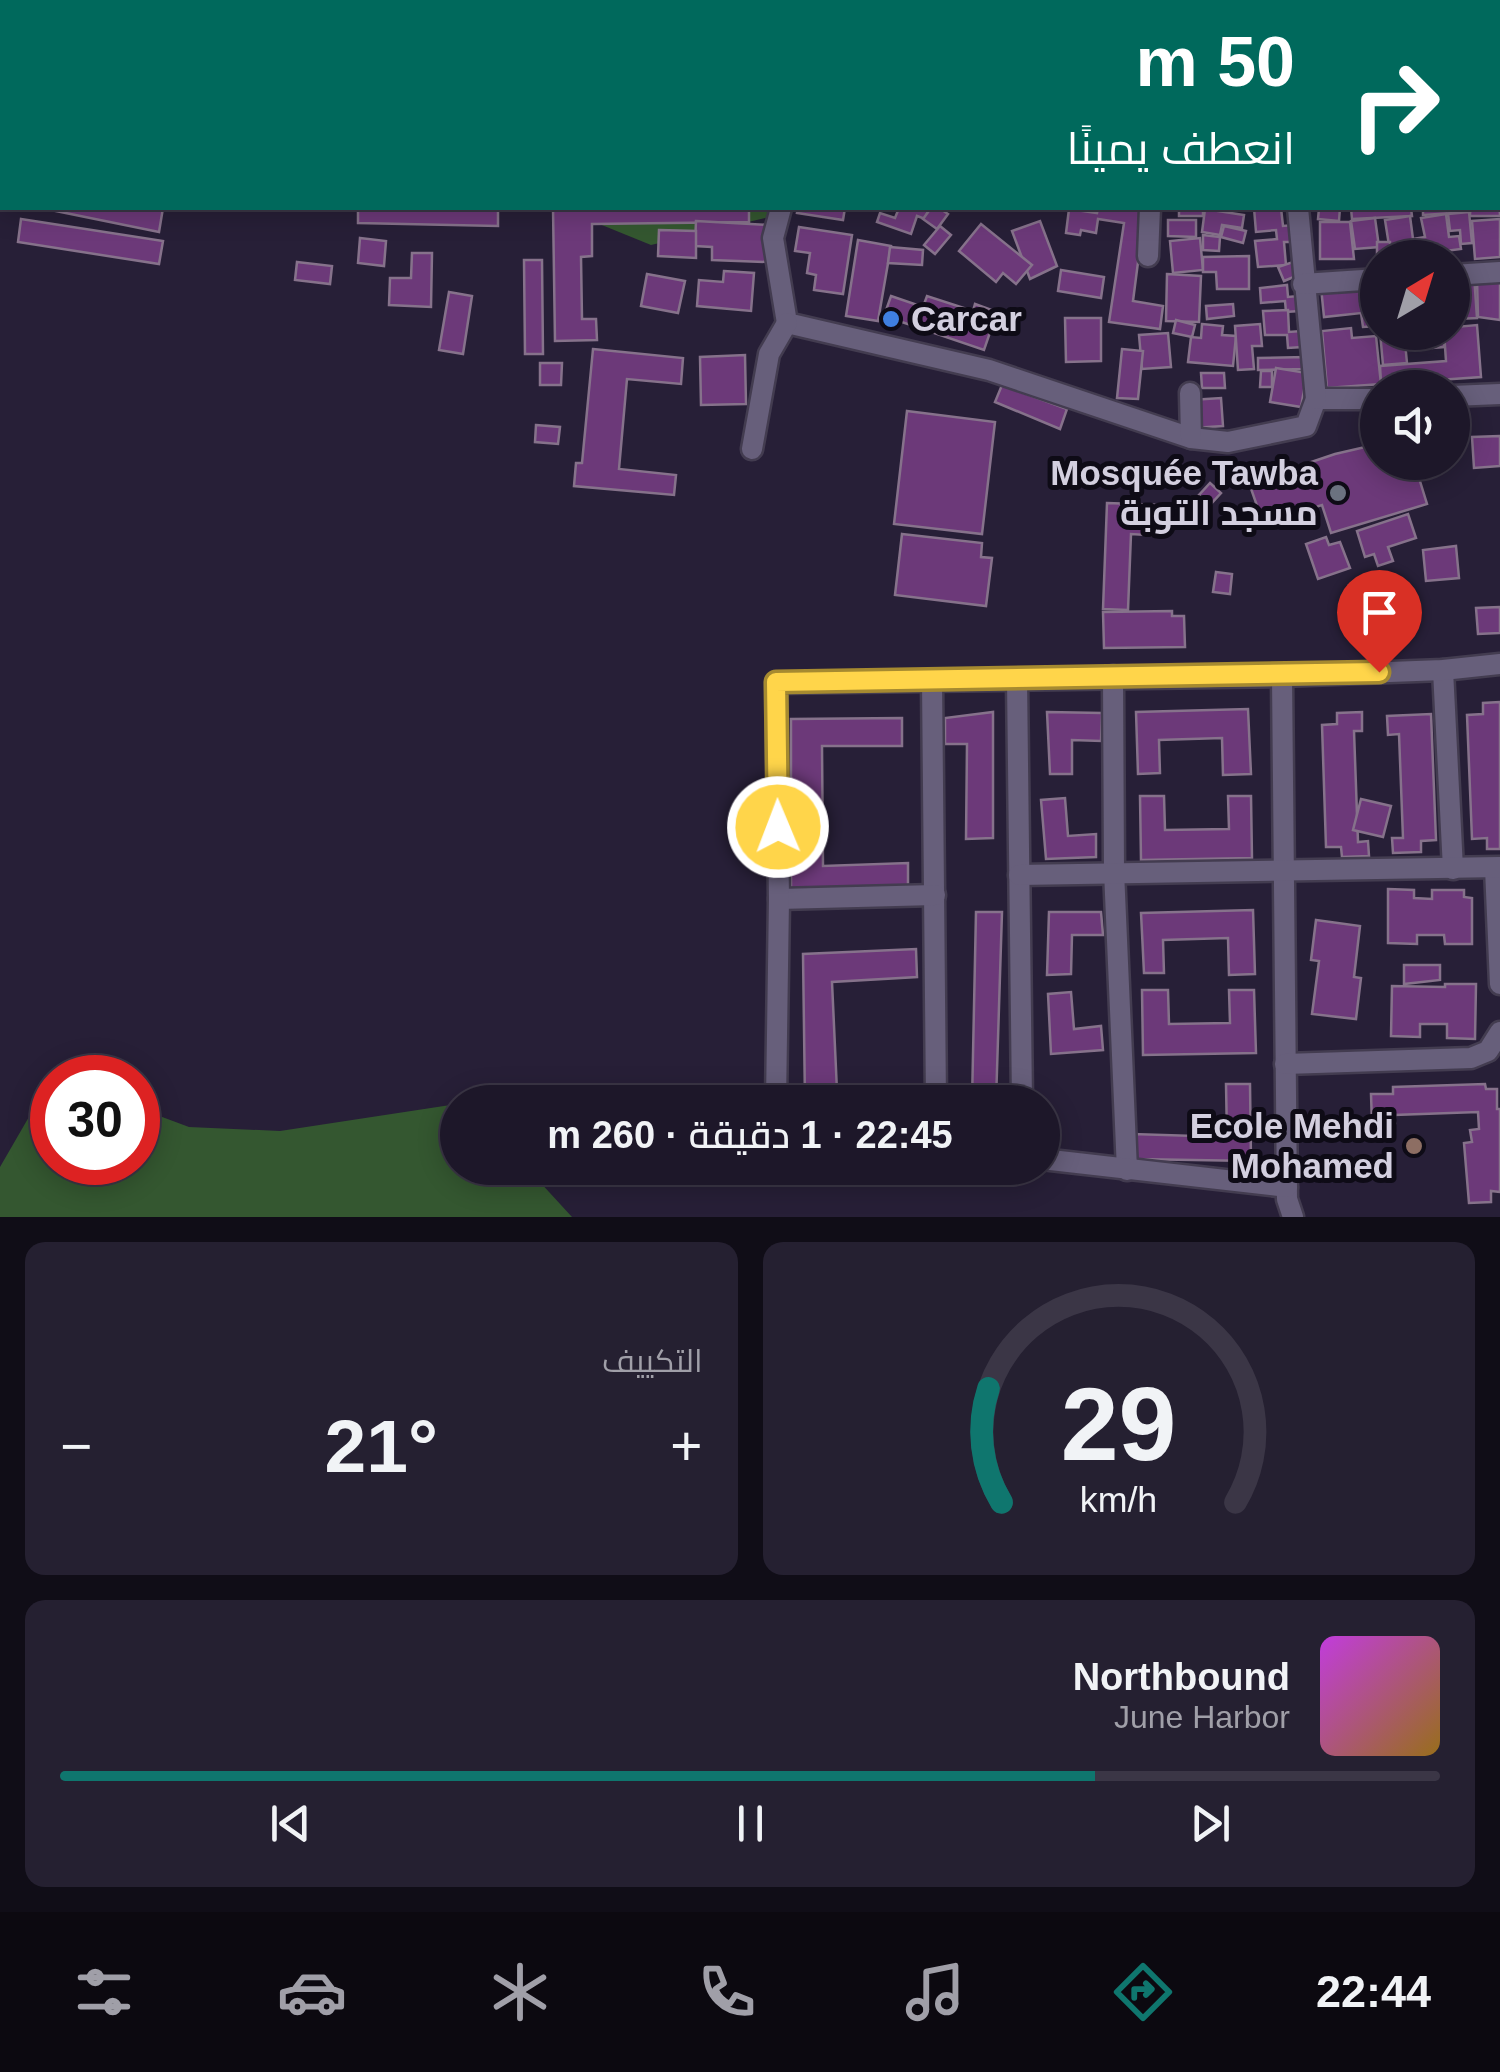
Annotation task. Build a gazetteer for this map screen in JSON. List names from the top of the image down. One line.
{"places":["Carcar","Mosquée Tawba مسجد التوبة","Ecole Mehdi Mohamed"],"north":"top right","page":{"turn":["50 m","انعطف يمينًا"],"limit":"30","trip":"22:45 · 1 دقيقة · 260 m","tile":"التكييف","heat":["−","21°","+"],"song":["Northbound","June Harbor"],"tabs":"22:44","gauge":["29","km/h"]}}
